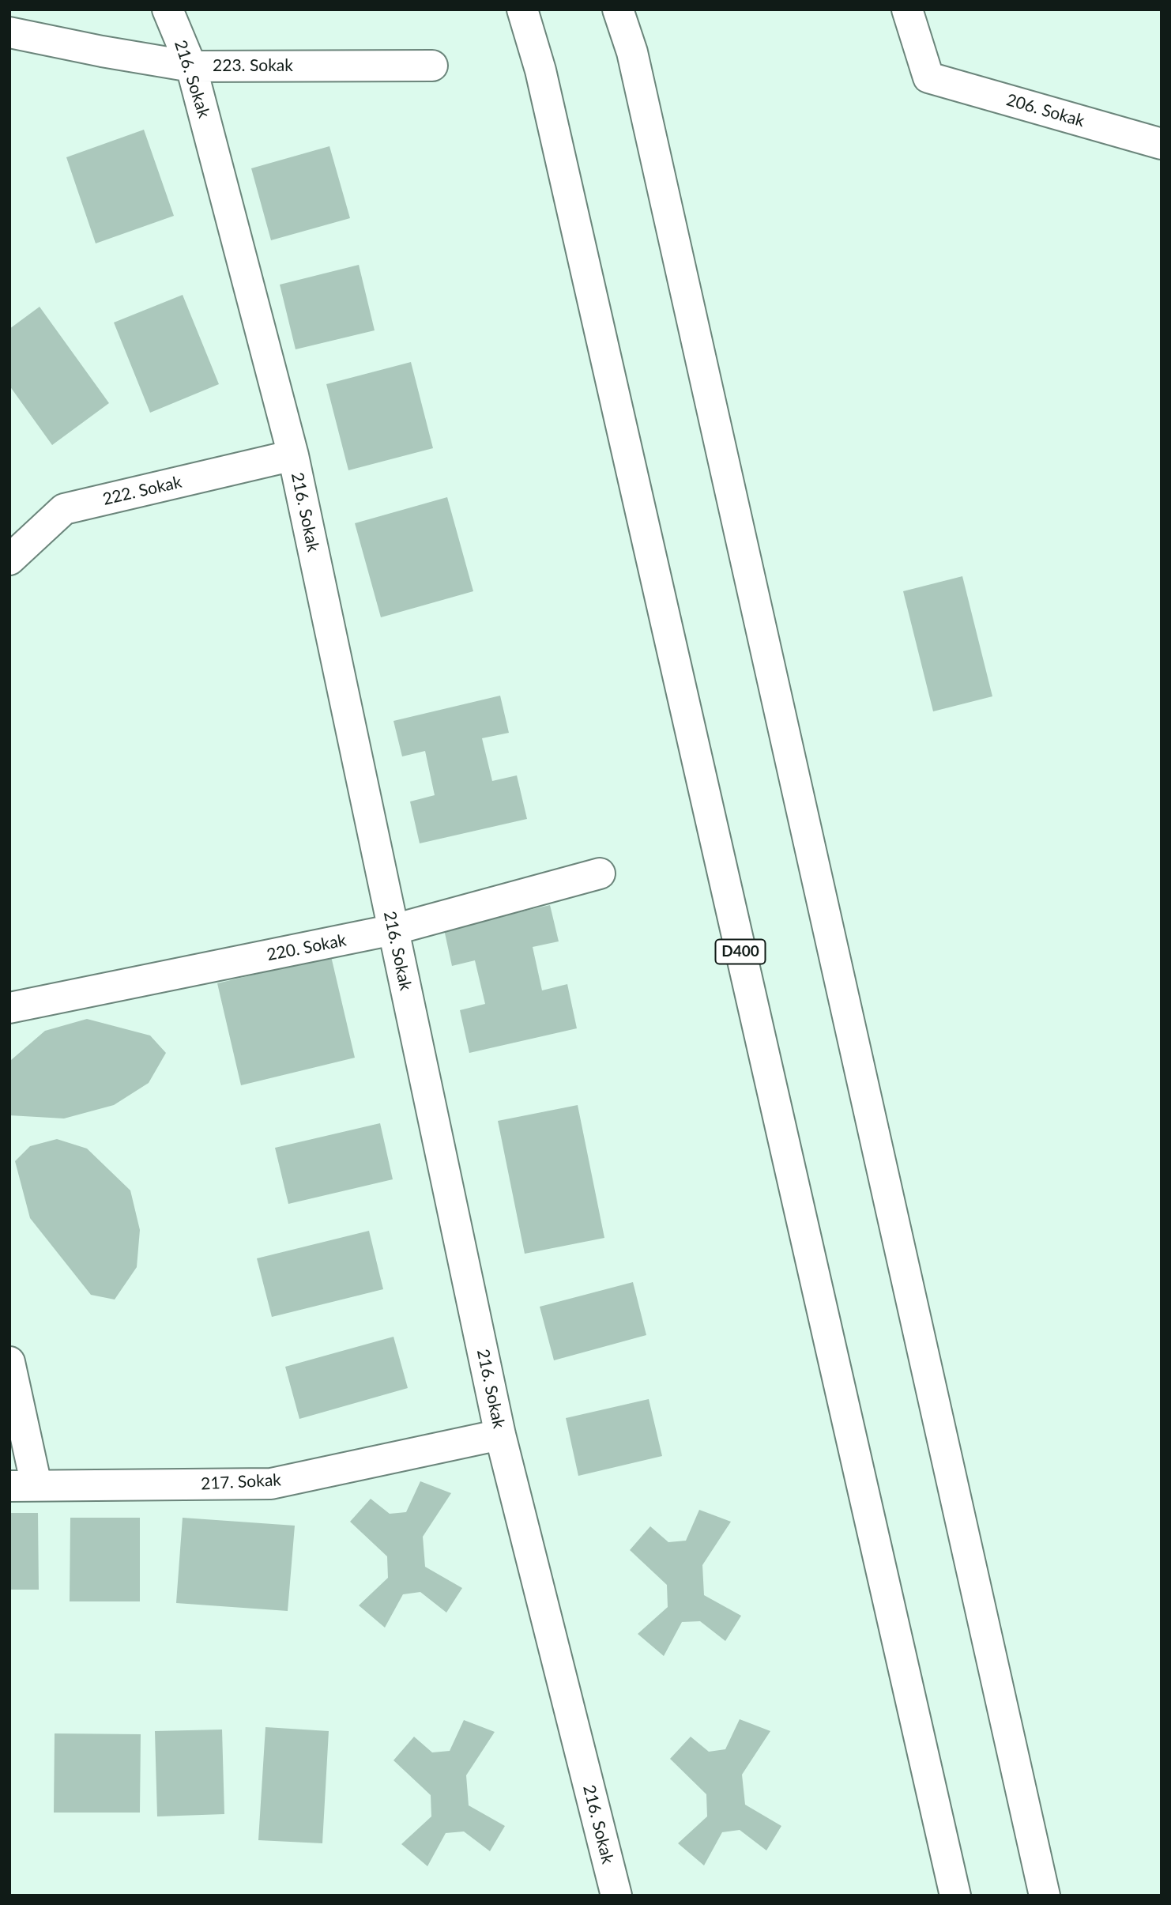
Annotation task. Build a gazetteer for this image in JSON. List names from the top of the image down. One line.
{"streets":{"main road":["223. Sokak","216. Sokak","206. Sokak","222. Sokak","220. Sokak","D400","217. Sokak"]},"crossings":[["223. Sokak","216. Sokak"],["216. Sokak","222. Sokak"],["216. Sokak","220. Sokak"],["216. Sokak","217. Sokak"]]}
